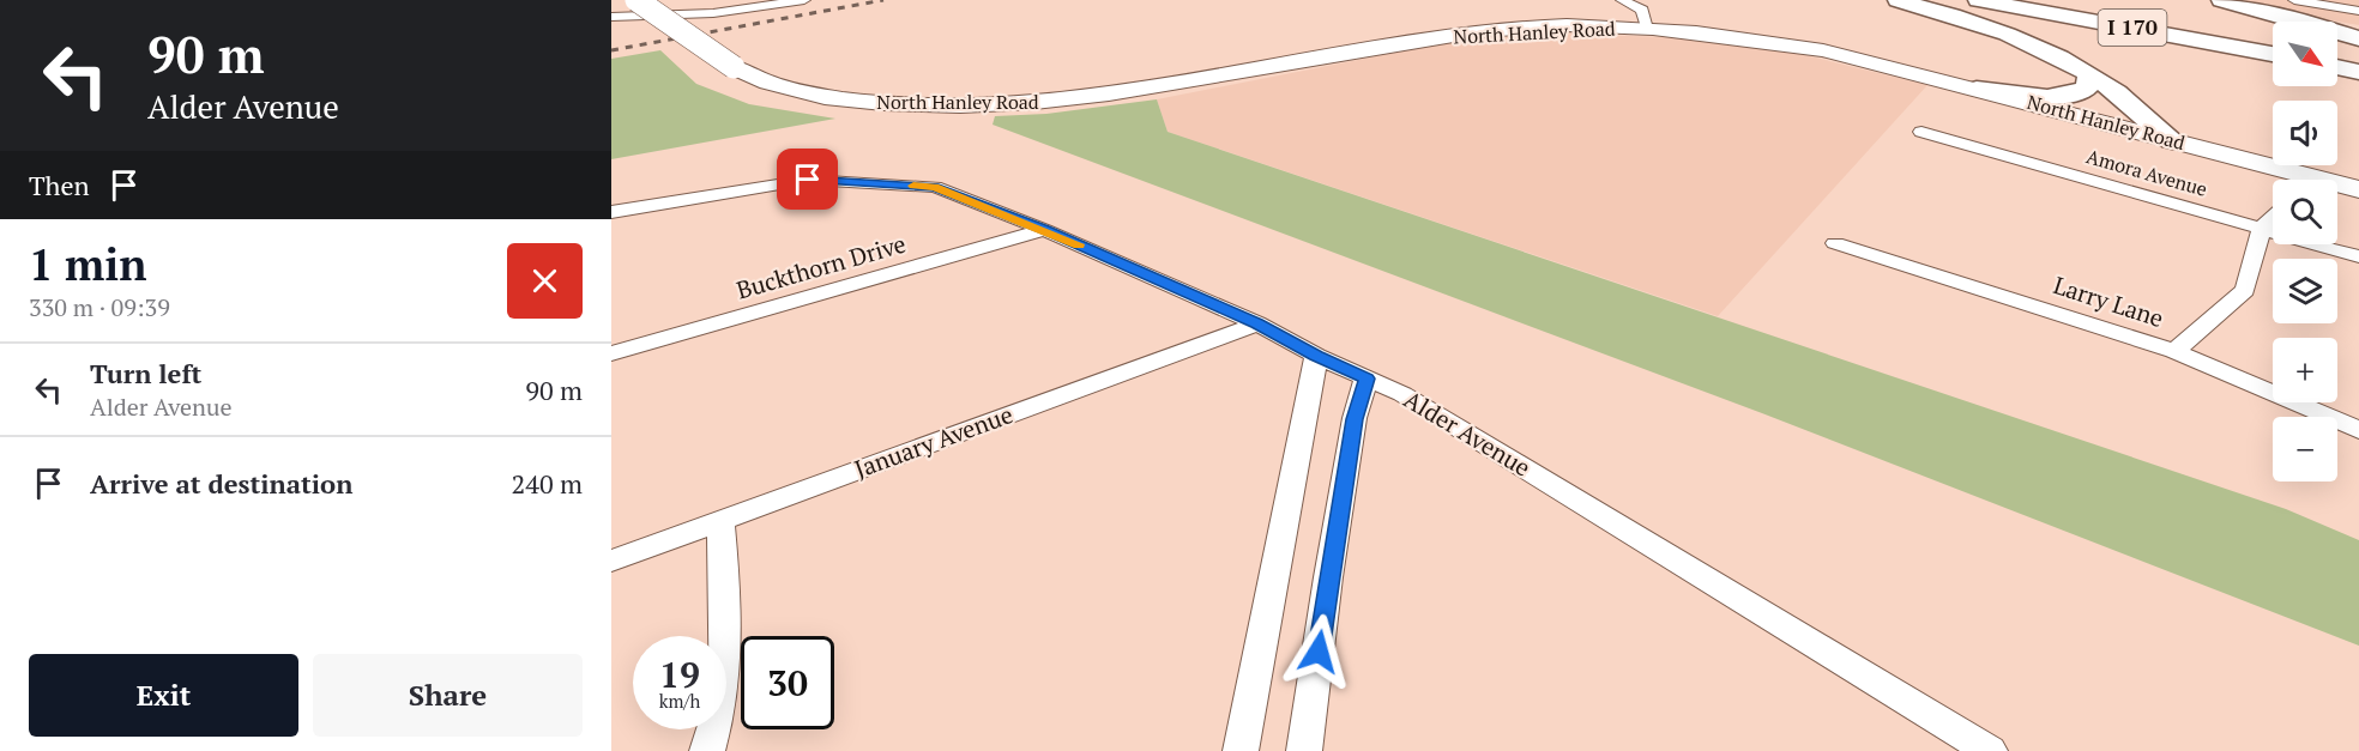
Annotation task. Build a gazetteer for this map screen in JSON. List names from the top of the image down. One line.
{"streets":{"highway":["I 170"],"main road":["North Hanley Road"],"street":["Amora Avenue","Buckthorn Drive","Larry Lane","Alder Avenue","January Avenue"]},"crossings":[["Buckthorn Drive","Alder Avenue"],["Alder Avenue","January Avenue"]],"north":"bottom right","page":{"turn":["90 m","Alder Avenue"],"map_buttons":["+","−"],"then":"Then","heading":["1 min","330 m · 09:39"],"list":[{"name":"Turn left","note":"Alder Avenue","value":"90 m"},{"name":"Arrive at destination","value":"240 m"}],"speed":"19 km/h","limit":"30","buttons":["Exit","Share"]}}
